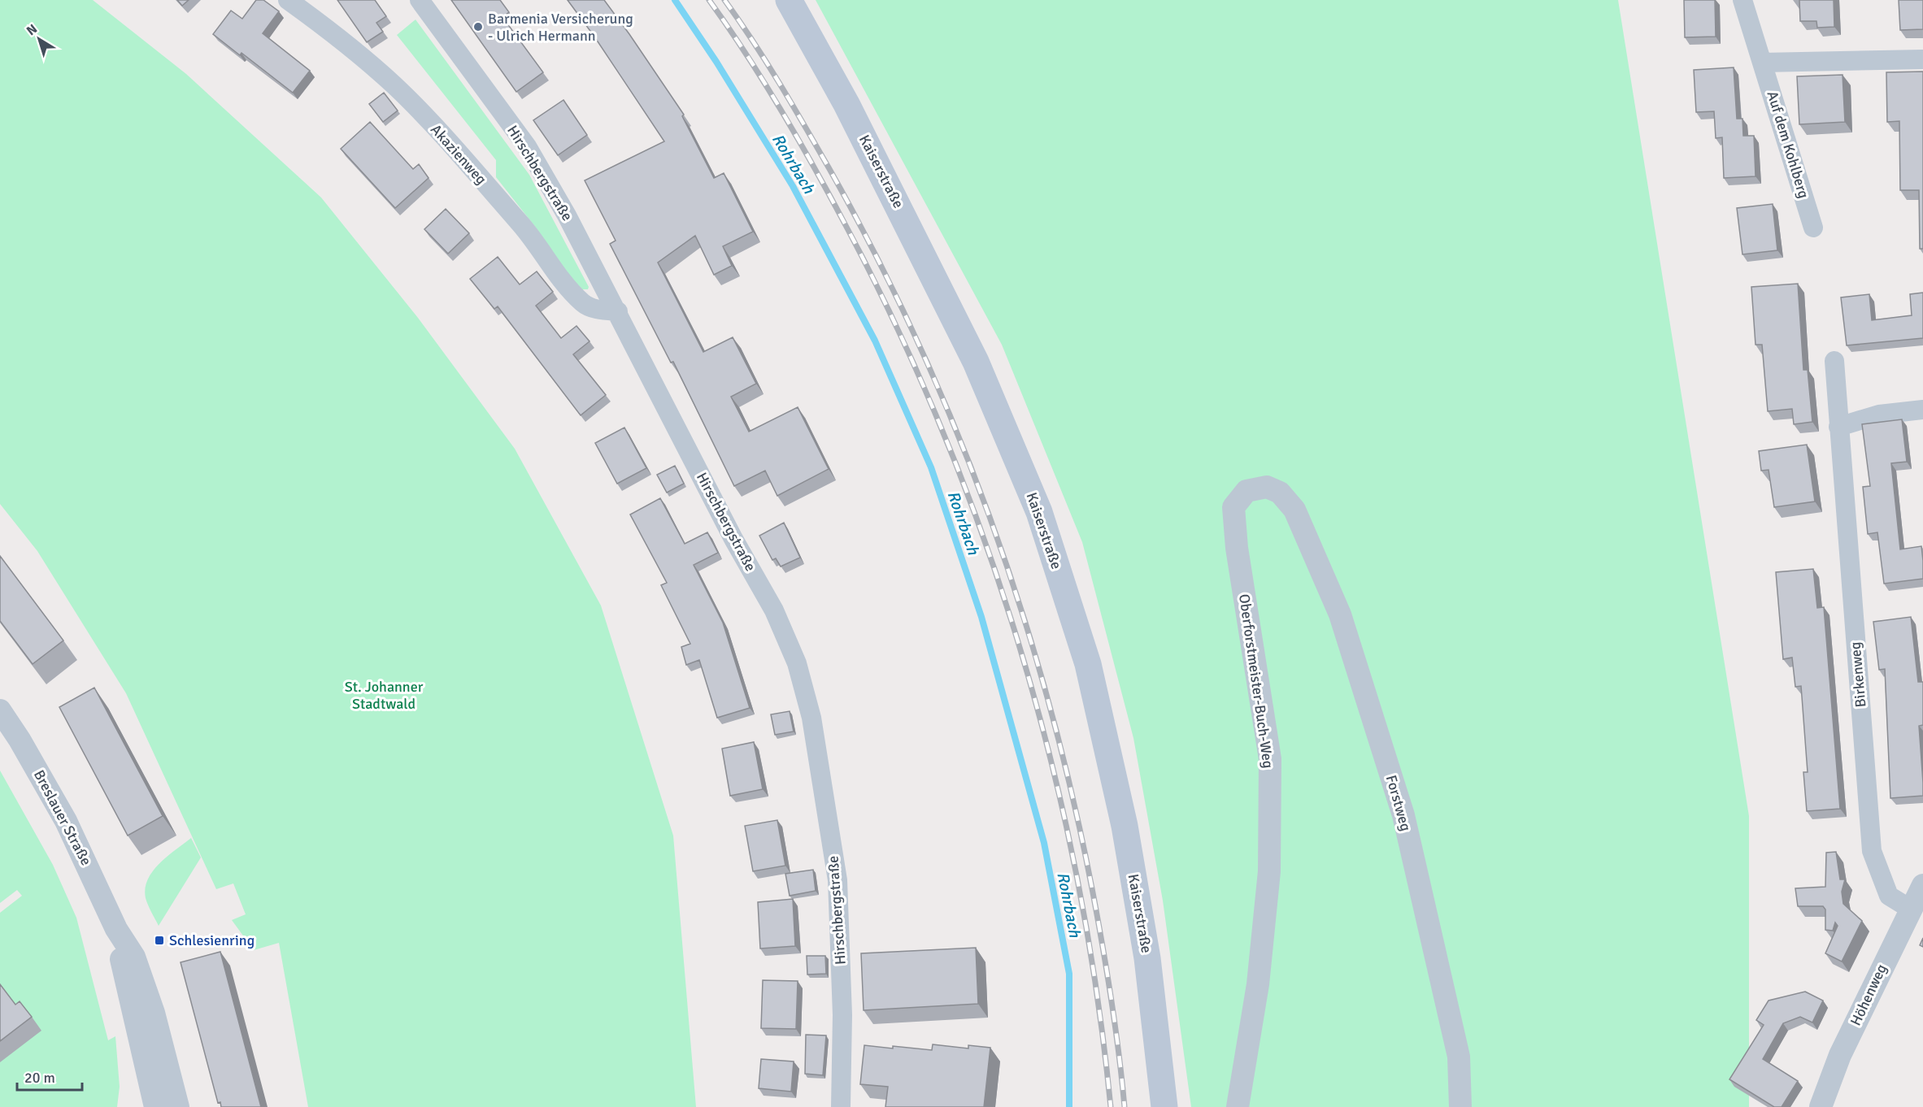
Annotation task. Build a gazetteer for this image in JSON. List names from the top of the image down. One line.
{"streets":{"main road":["Kaiserstraße"],"street":["Auf dem Kohlberg","Akazienweg","Hirschbergstraße","Birkenweg","Oberforstmeister-Buch-Weg","Forstweg","Breslauer Straße","Höhenweg"]},"crossings":[["Akazienweg","Hirschbergstraße"],["Birkenweg","Höhenweg"],["Oberforstmeister-Buch-Weg","Forstweg"]],"water":["Rohrbach"],"parks":["St. Johanner Stadtwald"],"places":{"other":["Barmenia Versicherung - Ulrich Hermann"],"transit":["Schlesienring"]},"scale_bar":"20 m","north":"top left"}
